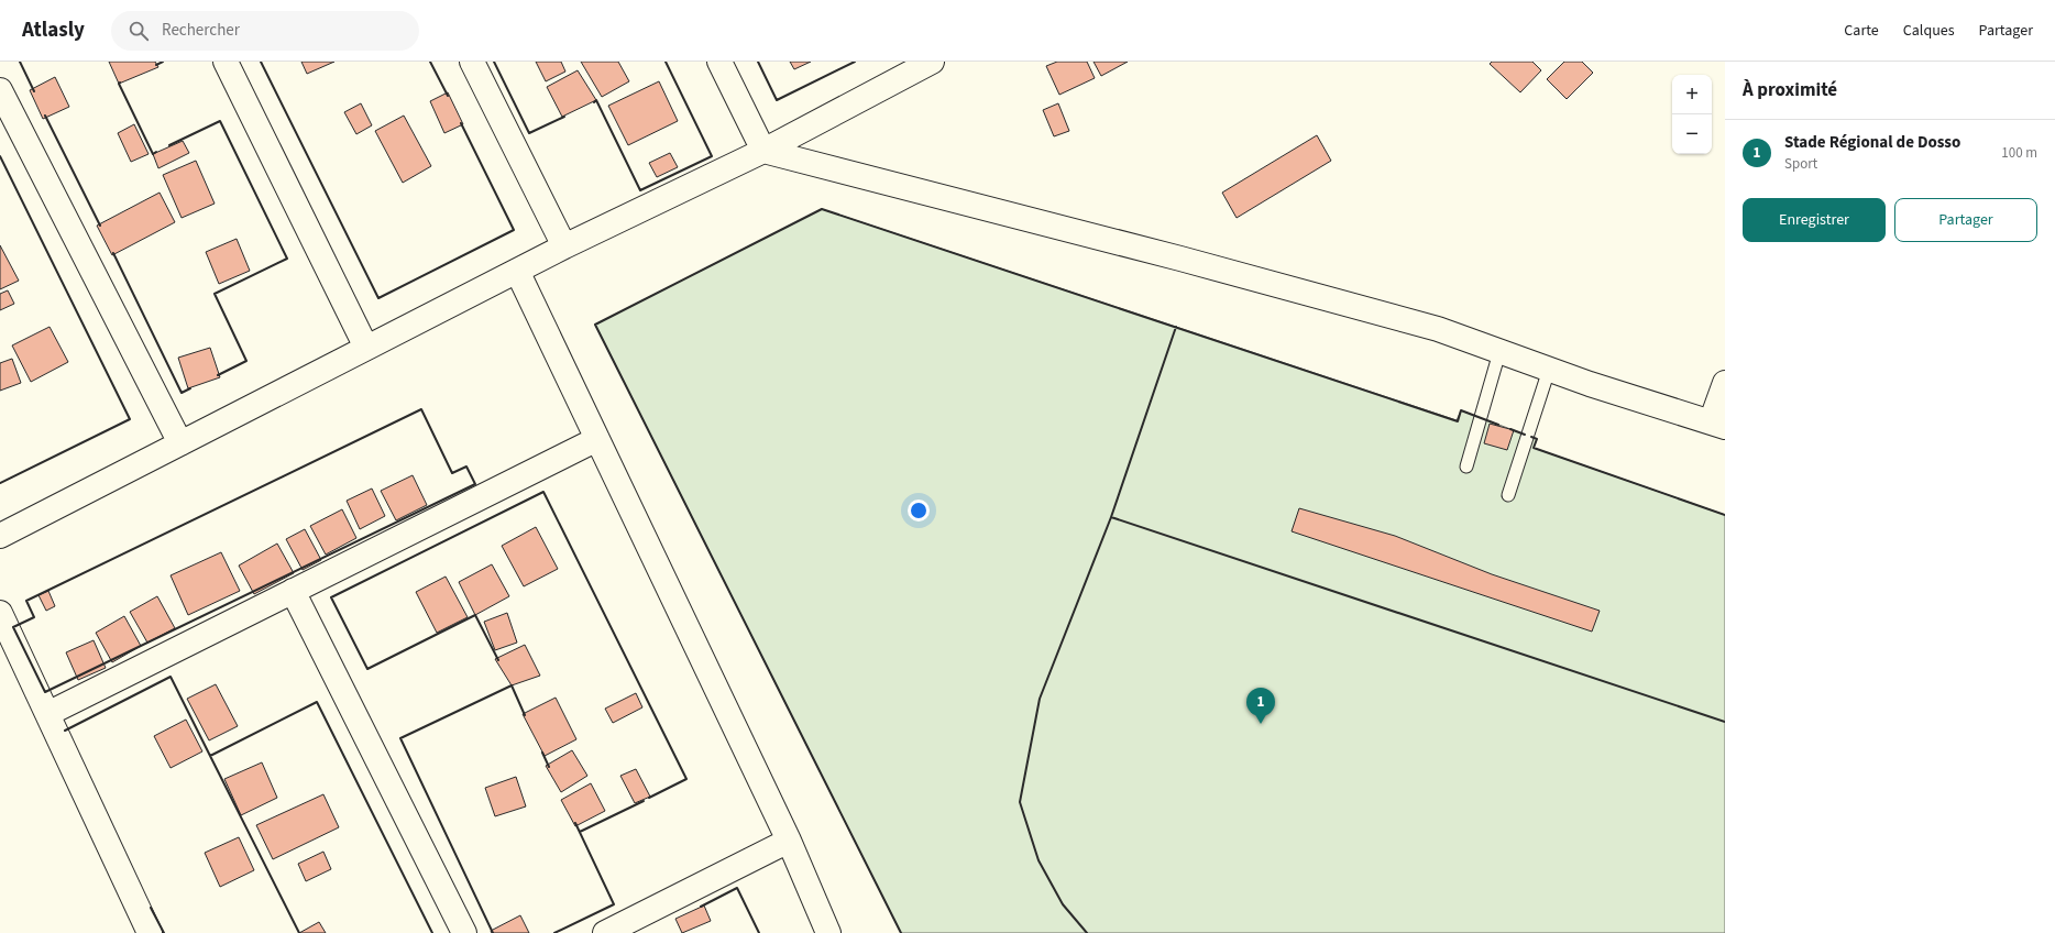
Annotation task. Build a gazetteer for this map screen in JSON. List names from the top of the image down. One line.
{"page":{"header":"Atlasly","search":"Rechercher","nav":["Carte","Calques","Partager"],"heading":"À proximité","map_buttons":["+","−"],"list":[{"mark":"1","name":"Stade Régional de Dosso","note":"Sport","value":"100 m"}],"buttons":["Enregistrer","Partager"],"pins":"1"}}
